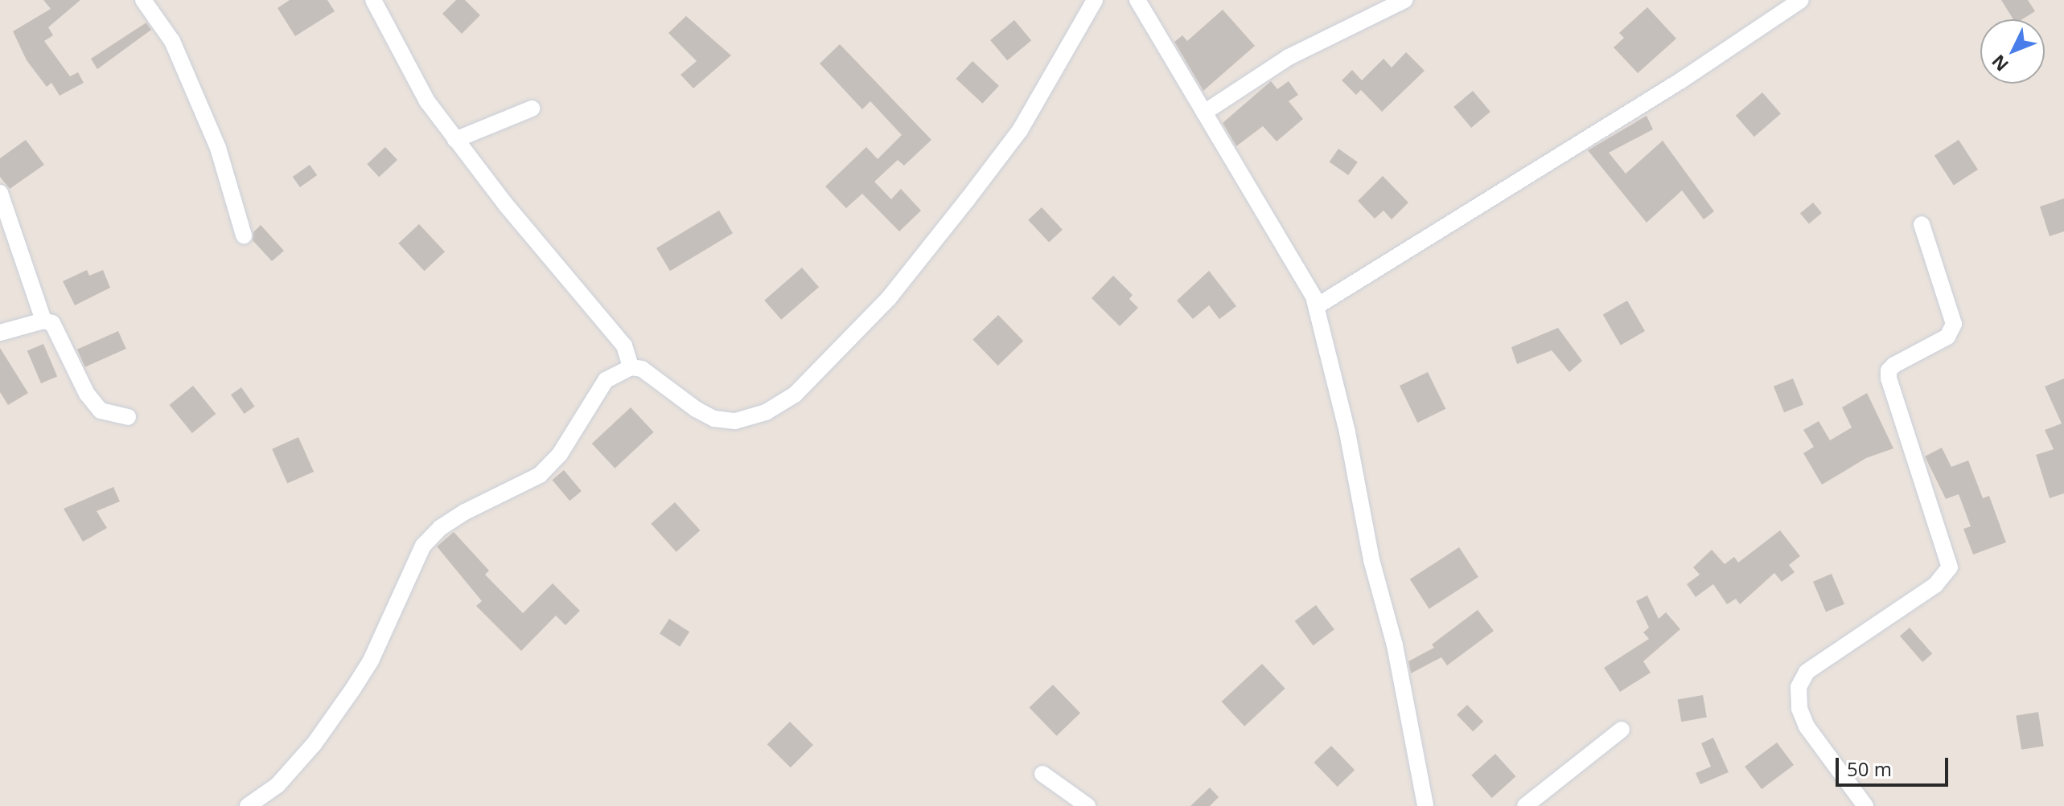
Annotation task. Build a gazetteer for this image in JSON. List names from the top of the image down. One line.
{"scale_bar":"50 m","north":"bottom left"}
